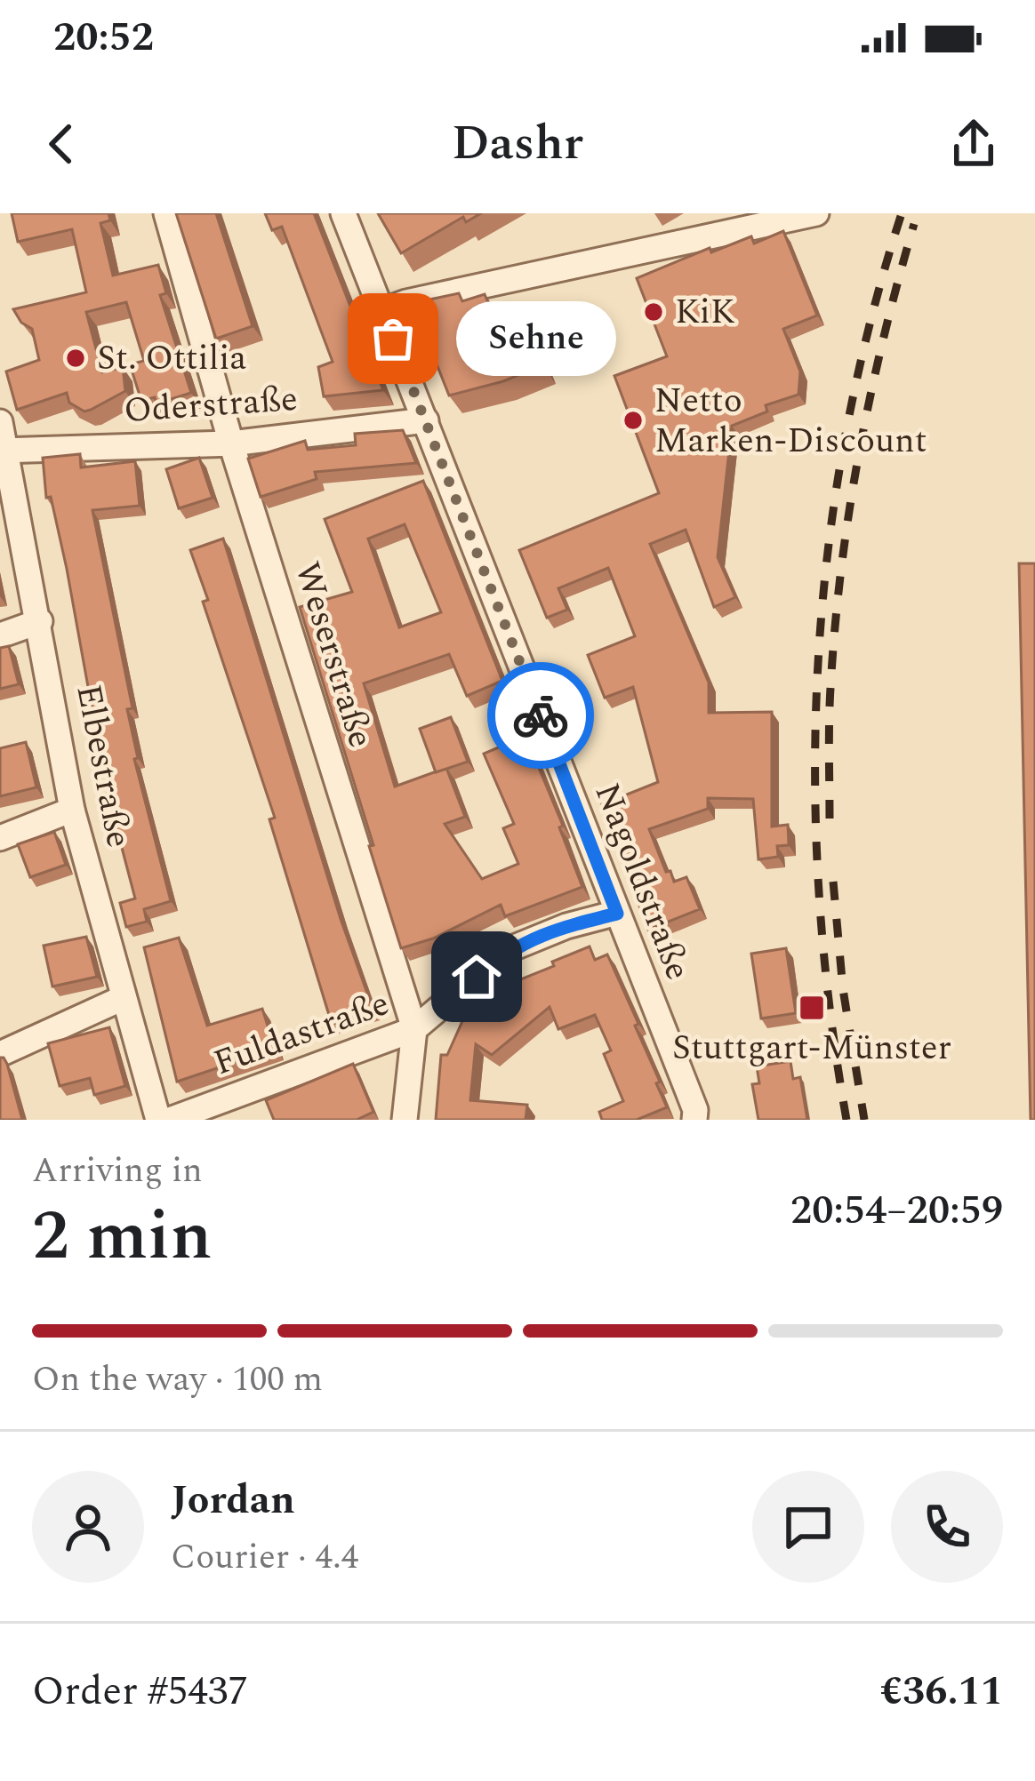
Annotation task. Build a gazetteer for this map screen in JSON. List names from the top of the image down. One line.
{"streets":{"street":["Oderstraße","Weserstraße","Elbestraße","Nagoldstraße","Fuldastraße"]},"crossings":[["Oderstraße","Weserstraße"],["Oderstraße","Elbestraße"],["Oderstraße","Nagoldstraße"],["Weserstraße","Fuldastraße"],["Nagoldstraße","Fuldastraße"]],"places":{"other":["KiK","Sehne","St. Ottilia","Netto Marken-Discount"],"transit":["Stuttgart-Münster"]},"page":{"status":"20:52","header":"Dashr","bubble":"Sehne","heading":["2 min","Arriving in","20:54–20:59"],"panel":["Jordan","Courier · 4.4","Order #5437","€36.11"],"bar":"On the way · 100 m"}}
